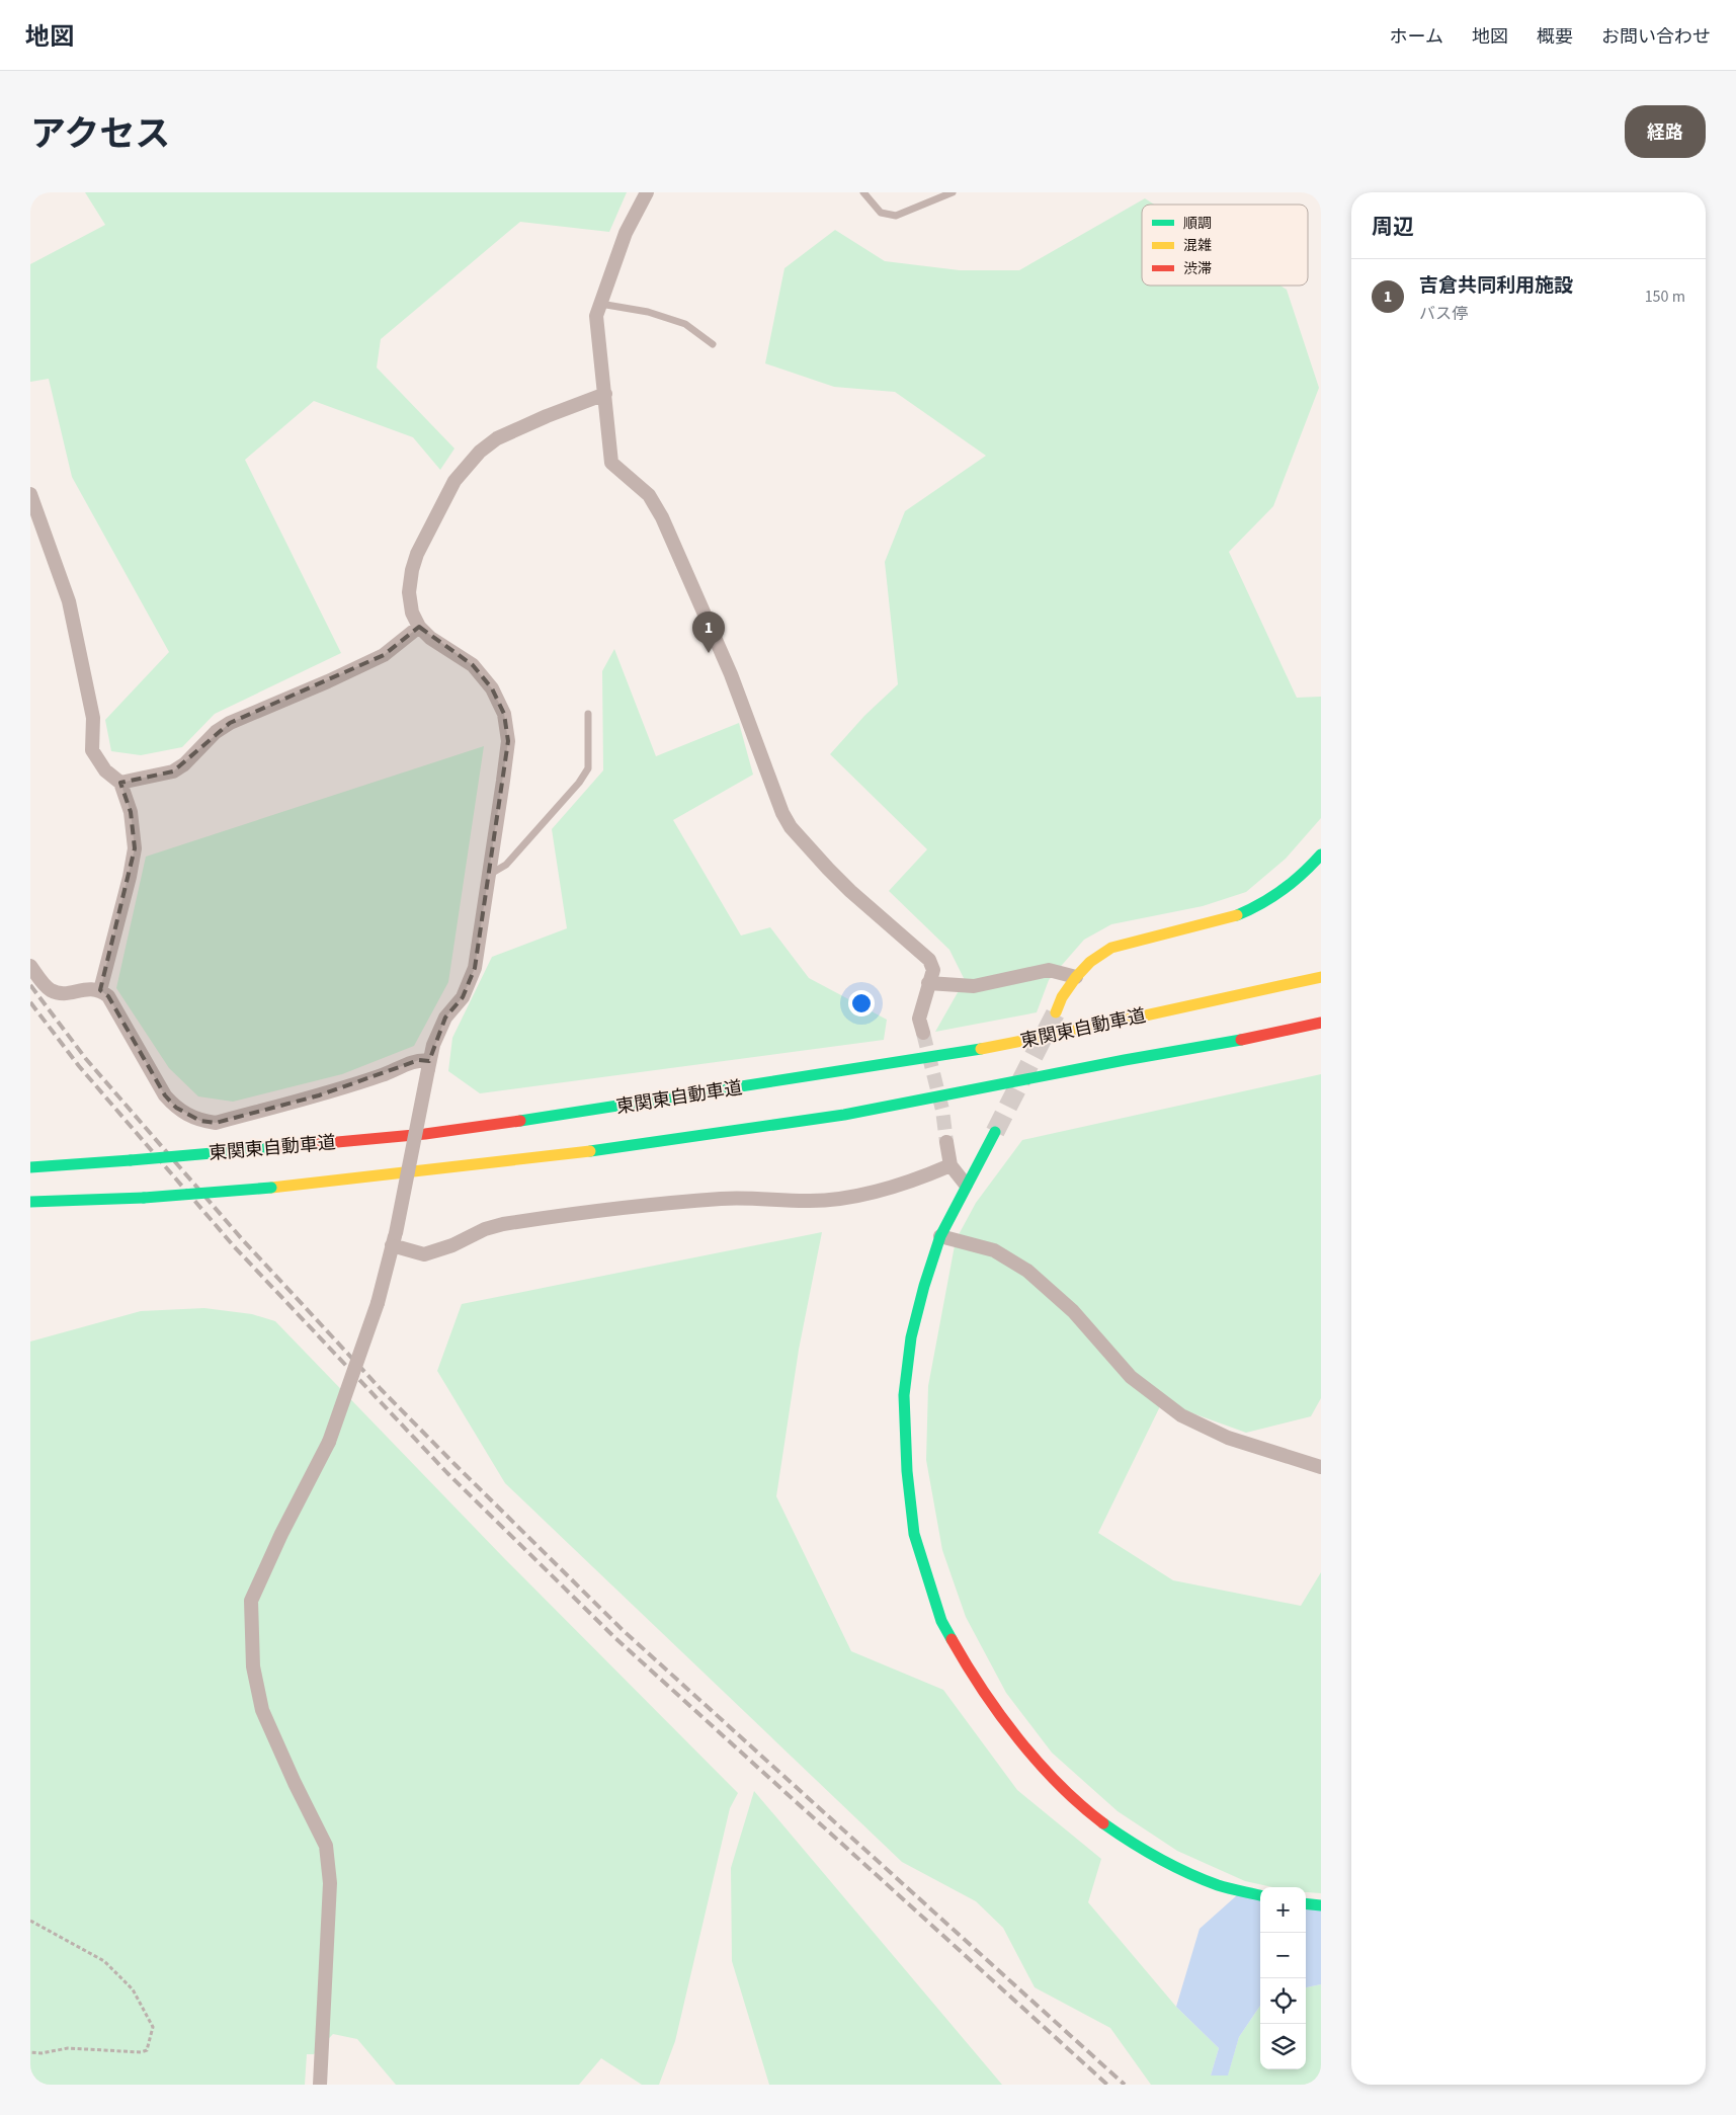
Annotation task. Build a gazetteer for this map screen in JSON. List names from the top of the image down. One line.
{"streets":{"main road":["東関東自動車道"]},"legend":["順調","混雑","渋滞"],"page":{"header":"地図","nav":["ホーム","地図","概要","お問い合わせ"],"title":"アクセス","buttons":"経路","heading":"周辺","list":[{"mark":"1","name":"吉倉共同利用施設","note":"バス停","value":"150 m"}],"pins":"1","map_buttons":["+","−"]}}
